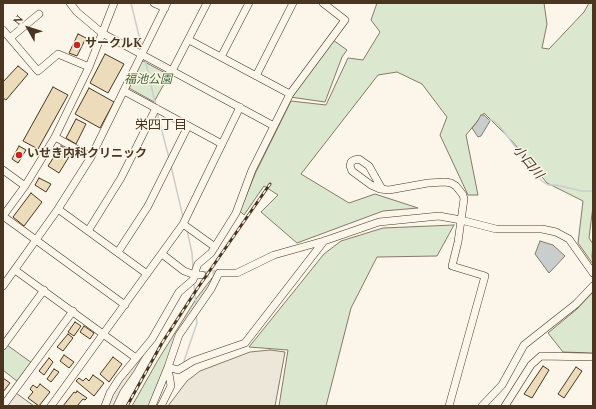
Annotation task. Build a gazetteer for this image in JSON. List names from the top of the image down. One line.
{"districts":["栄四丁目"],"water":["小口川"],"parks":["福池公園"],"places":["サークルK","いせき内科クリニック"],"north":"top left"}
